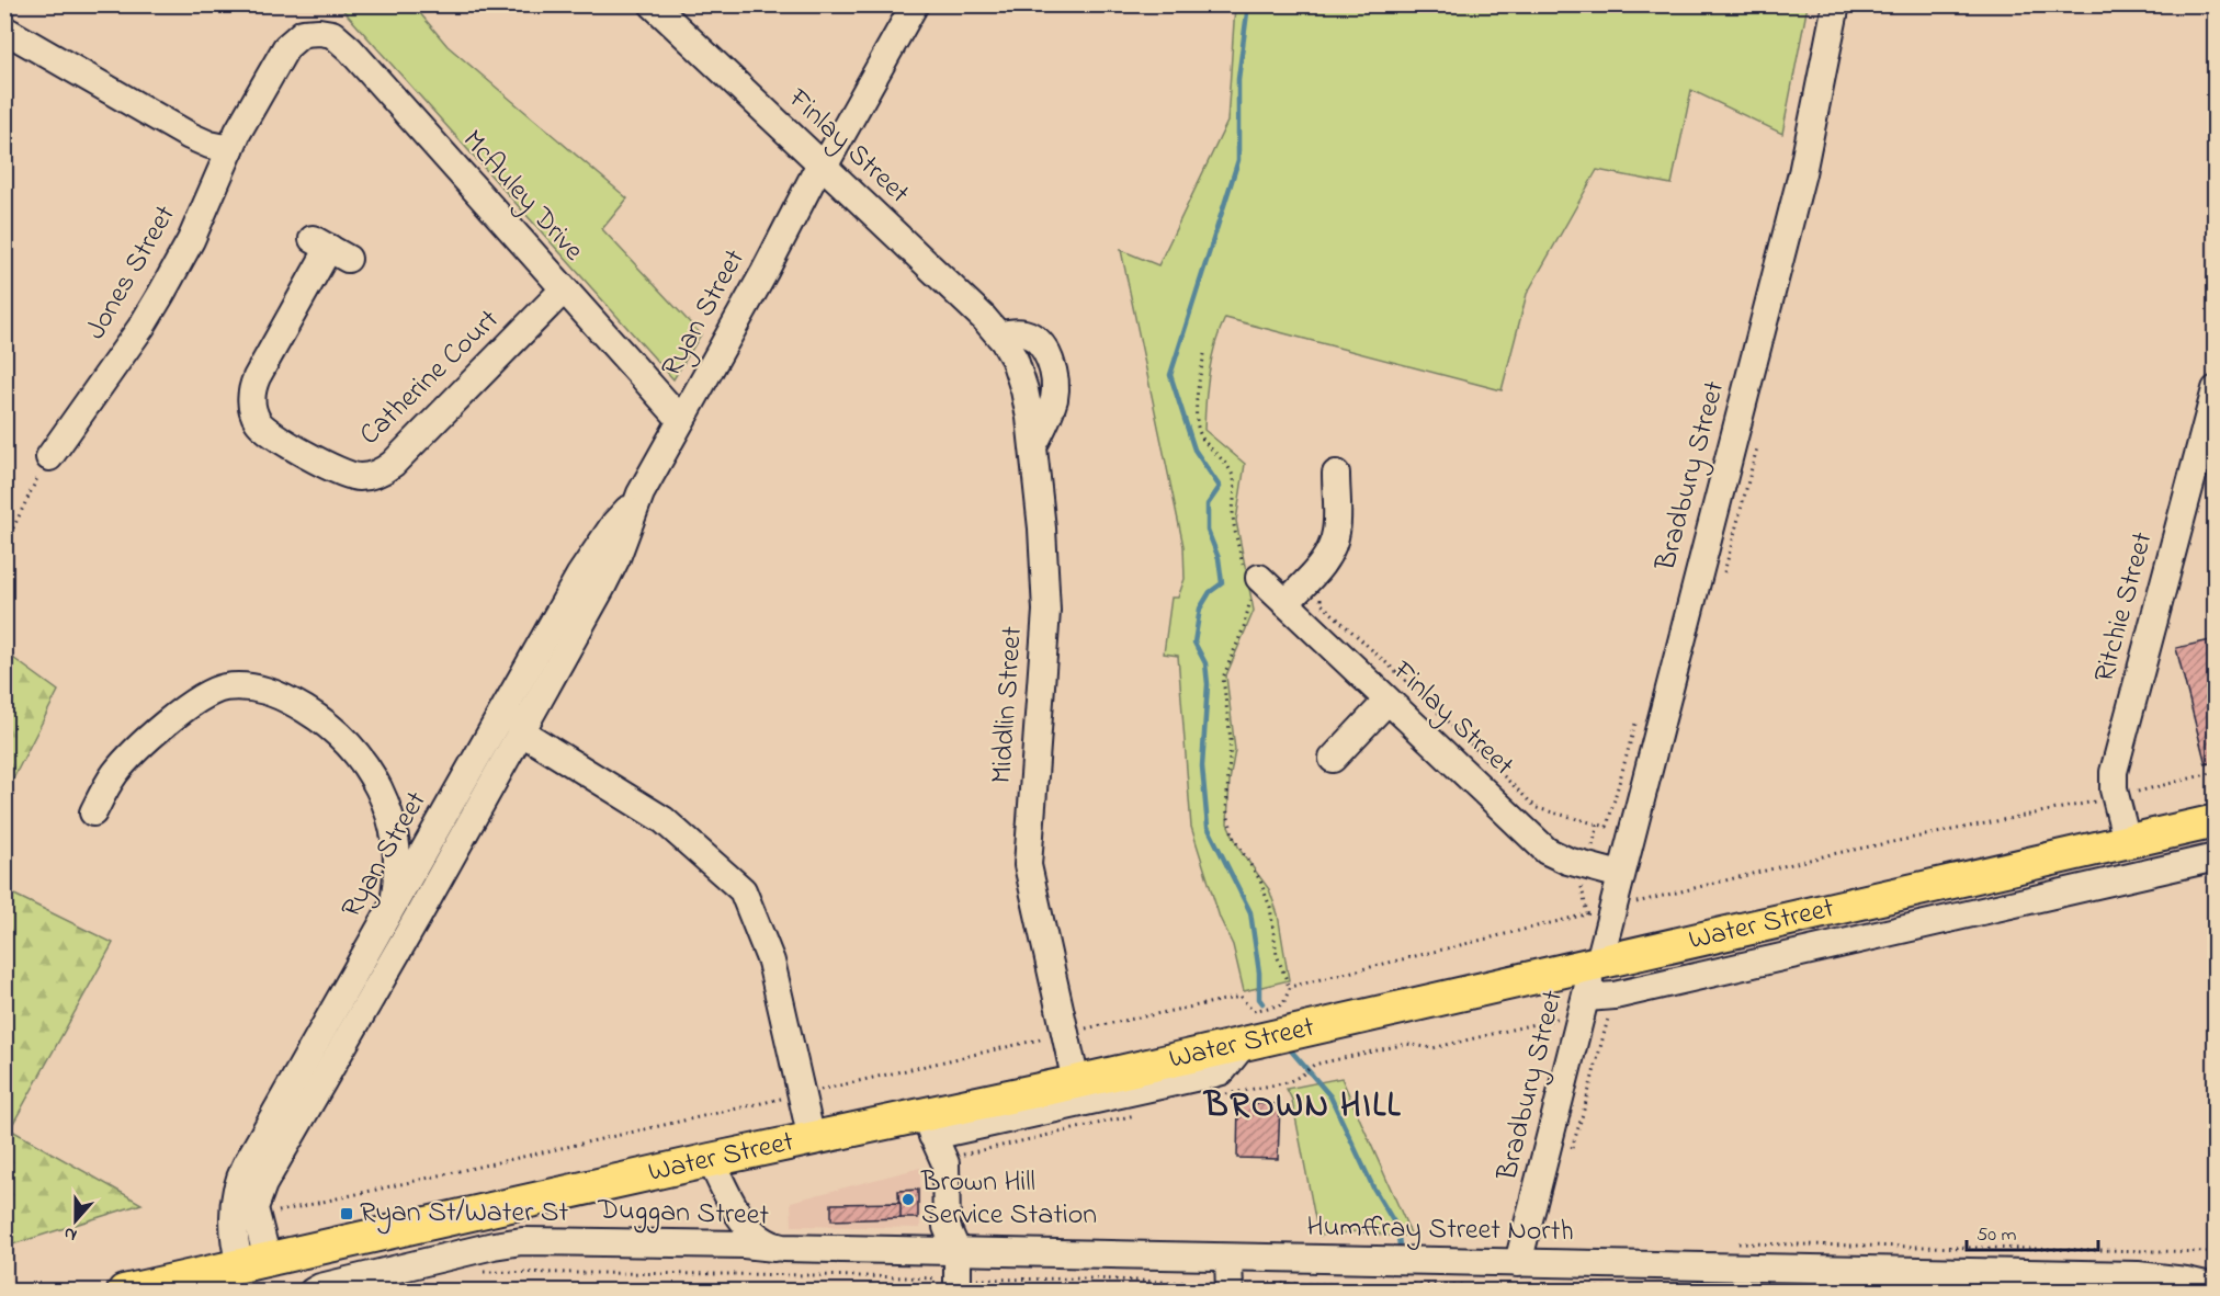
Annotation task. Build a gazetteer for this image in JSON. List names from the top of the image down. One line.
{"streets":{"main road":["Water Street"],"street":["Finlay Street","McAuley Drive","Jones Street","Ryan Street","Catherine Court","Bradbury Street","Ritchie Street","Middlin Street","Duggan Street","Humffray Street North"]},"crossings":[["Finlay Street","Ryan Street"],["Finlay Street","Bradbury Street"],["Finlay Street","Middlin Street"],["McAuley Drive","Jones Street"],["McAuley Drive","Ryan Street"],["McAuley Drive","Catherine Court"],["Ryan Street","Water Street"],["Bradbury Street","Water Street"],["Bradbury Street","Humffray Street North"],["Ritchie Street","Water Street"],["Middlin Street","Water Street"],["Water Street","Humffray Street North"],["Duggan Street","Humffray Street North"]],"districts":["BROWN HILL"],"places":{"other":["Brown Hill Service Station"],"transit":["Ryan St/Water St"]},"scale_bar":"50 m","north":"bottom"}
